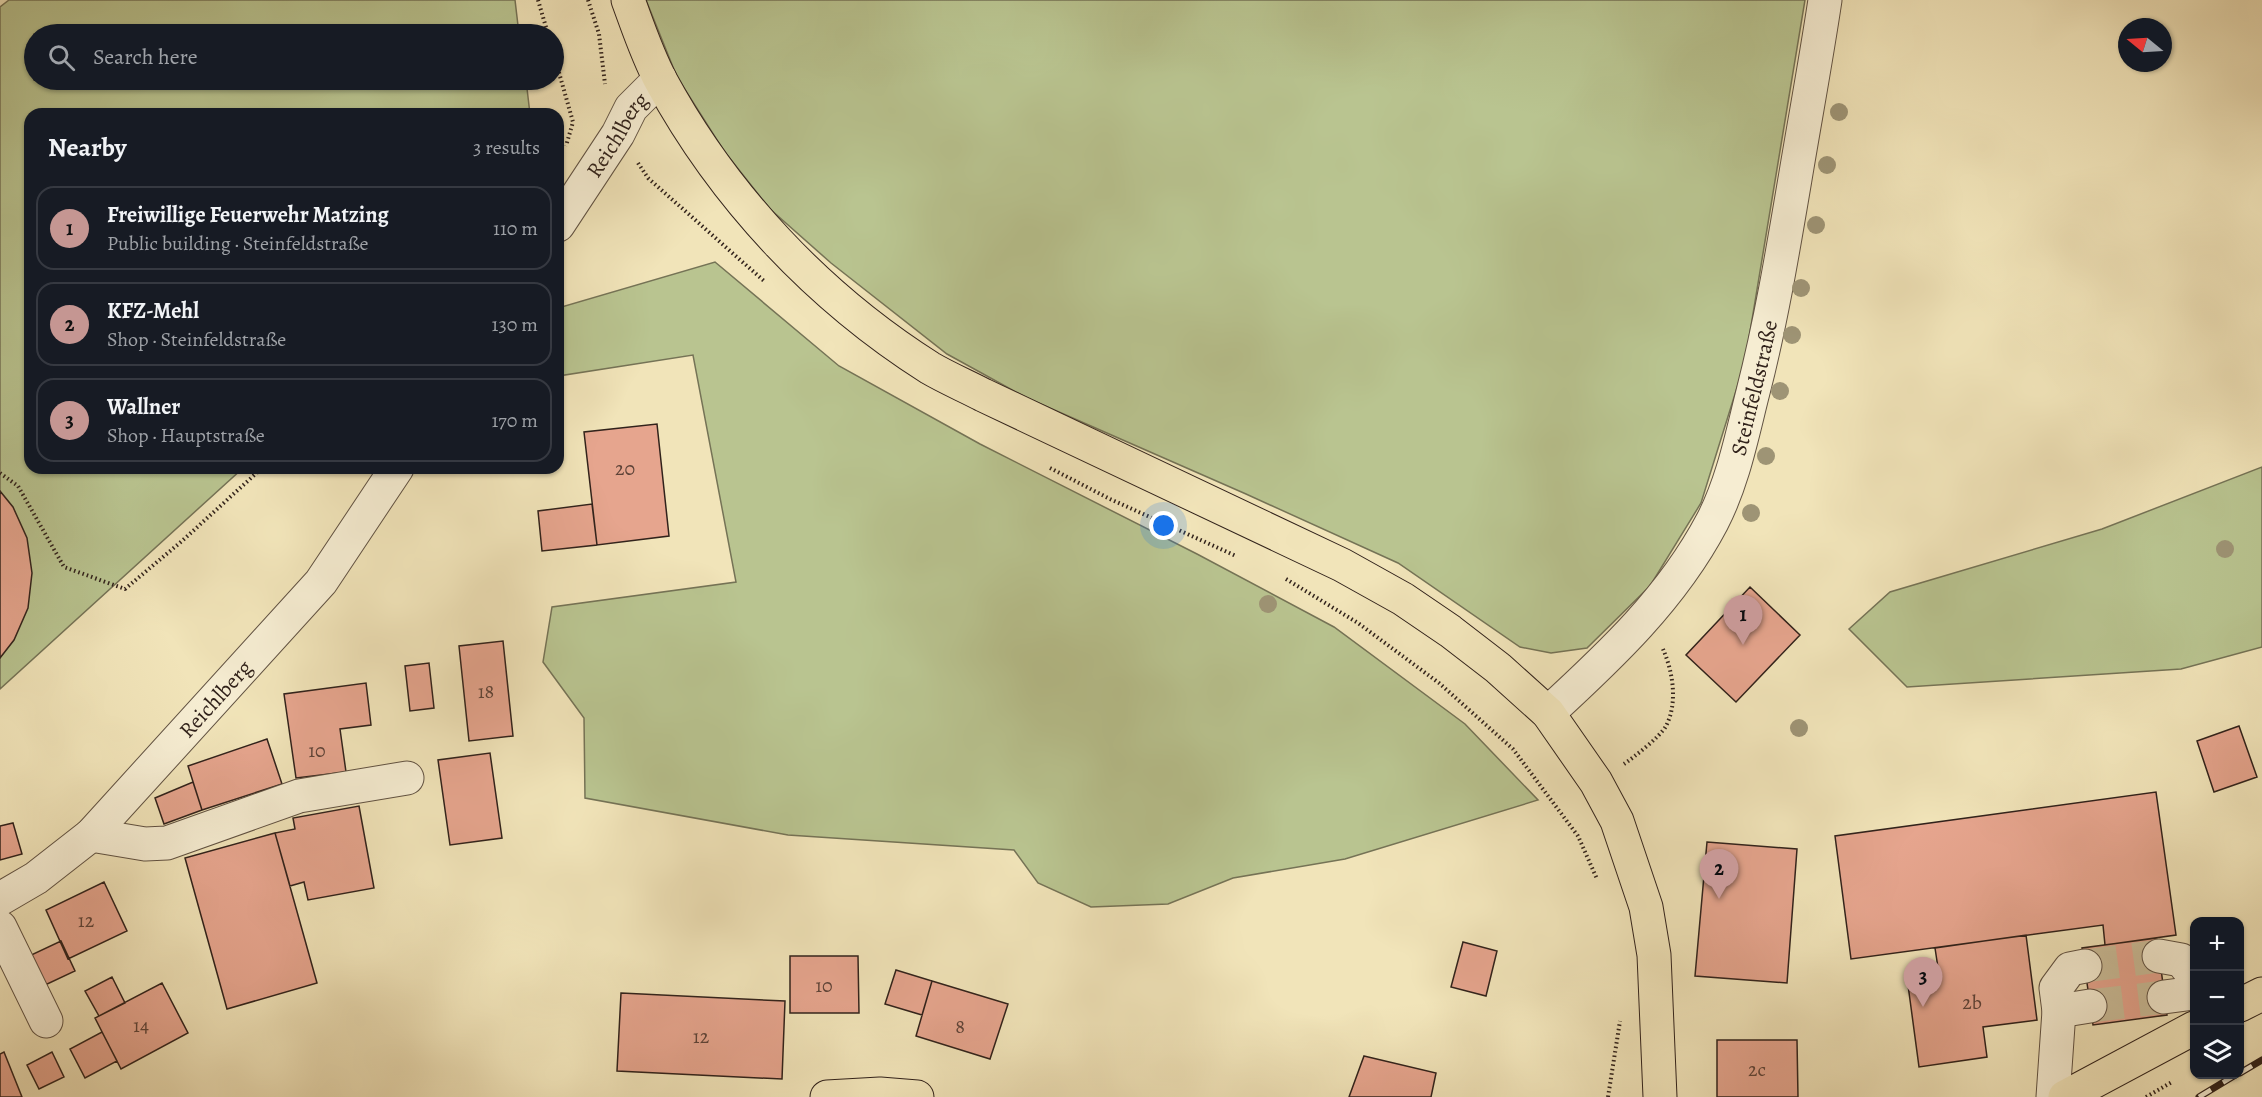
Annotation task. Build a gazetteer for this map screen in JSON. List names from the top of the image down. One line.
{"streets":{"street":["Reichlberg","Steinfeldstraße"]},"house_numbers":["20","18","10","12","10","2b","14","8","12","2c"],"north":"left","page":{"search":"Search here","heading":["Nearby","3 results"],"list":[{"mark":"1","name":"Freiwillige Feuerwehr Matzing","note":"Public building · Steinfeldstraße","value":"110 m"},{"mark":"2","name":"KFZ-Mehl","note":"Shop · Steinfeldstraße","value":"130 m"},{"mark":"3","name":"Wallner","note":"Shop · Hauptstraße","value":"170 m"}],"pins":["1","2","3"],"map_buttons":["+","−"]}}
